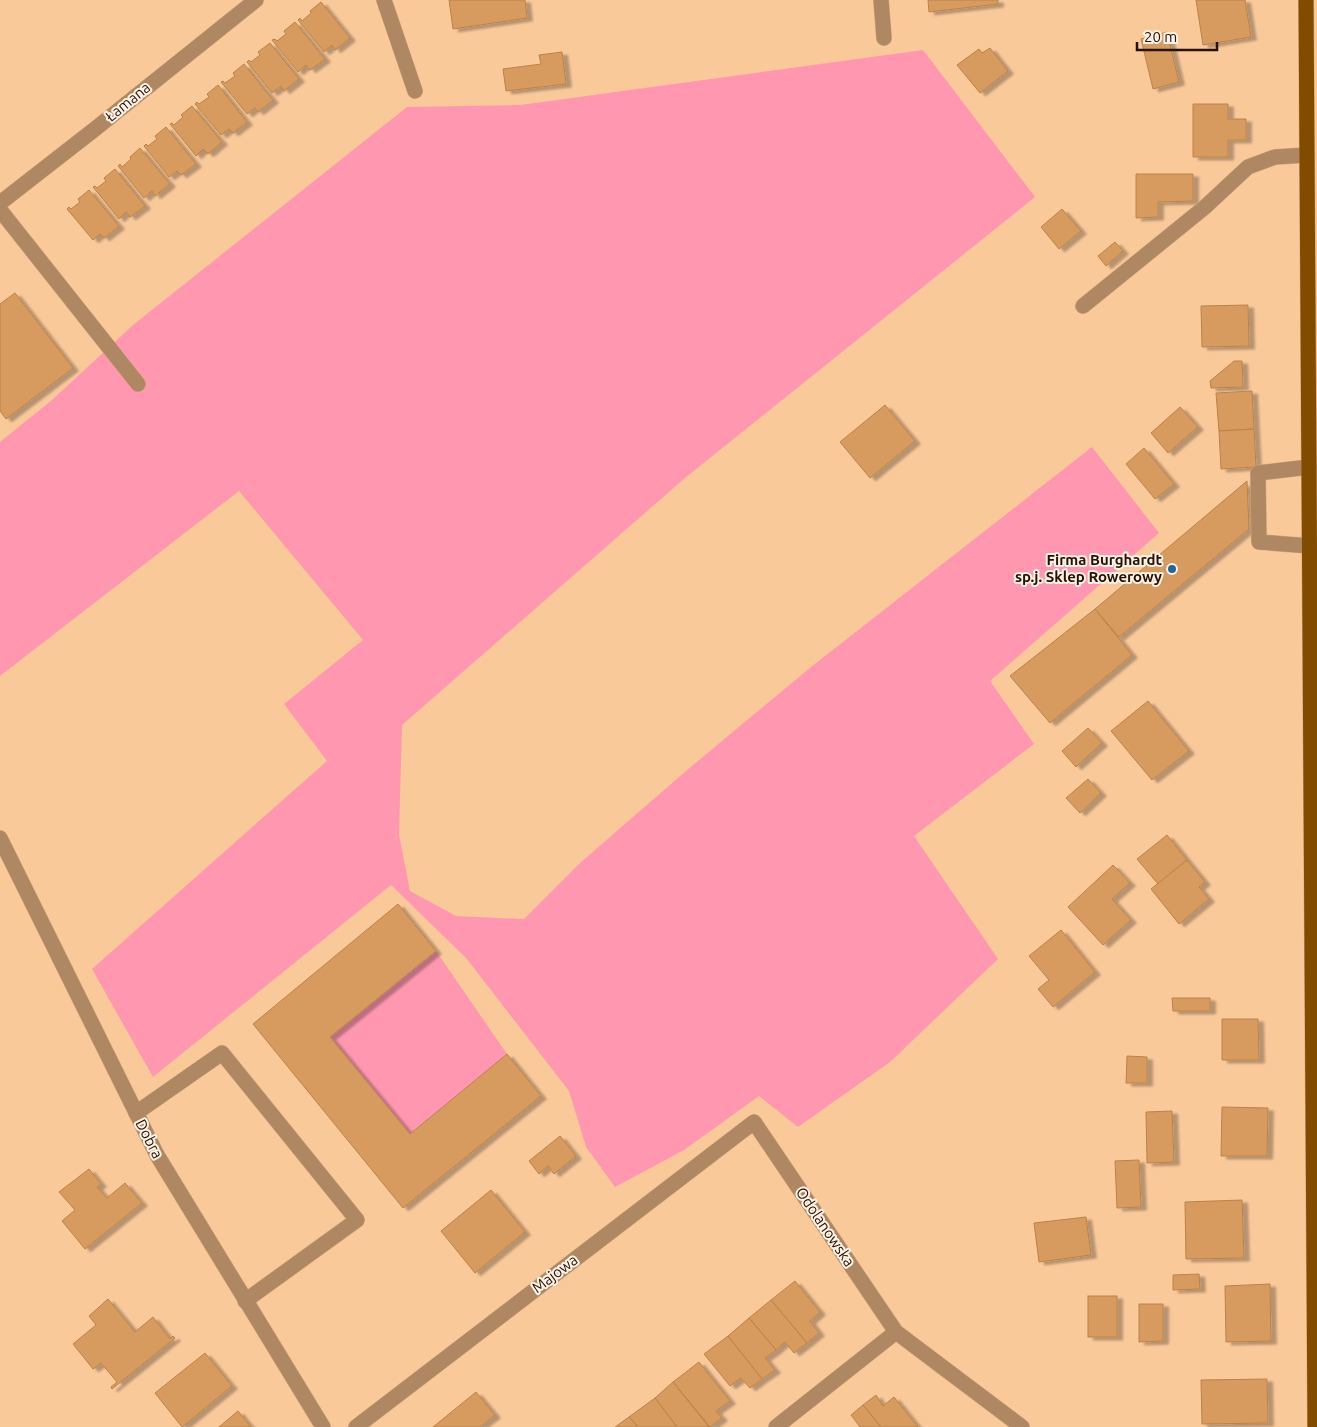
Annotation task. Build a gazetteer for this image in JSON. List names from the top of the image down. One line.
{"streets":{"street":["Łamana","Dobra","Odolanowska","Majowa"]},"crossings":[["Odolanowska","Majowa"]],"places":["Firma Burghardt sp.j. Sklep Rowerowy"],"scale_bar":"20 m"}
